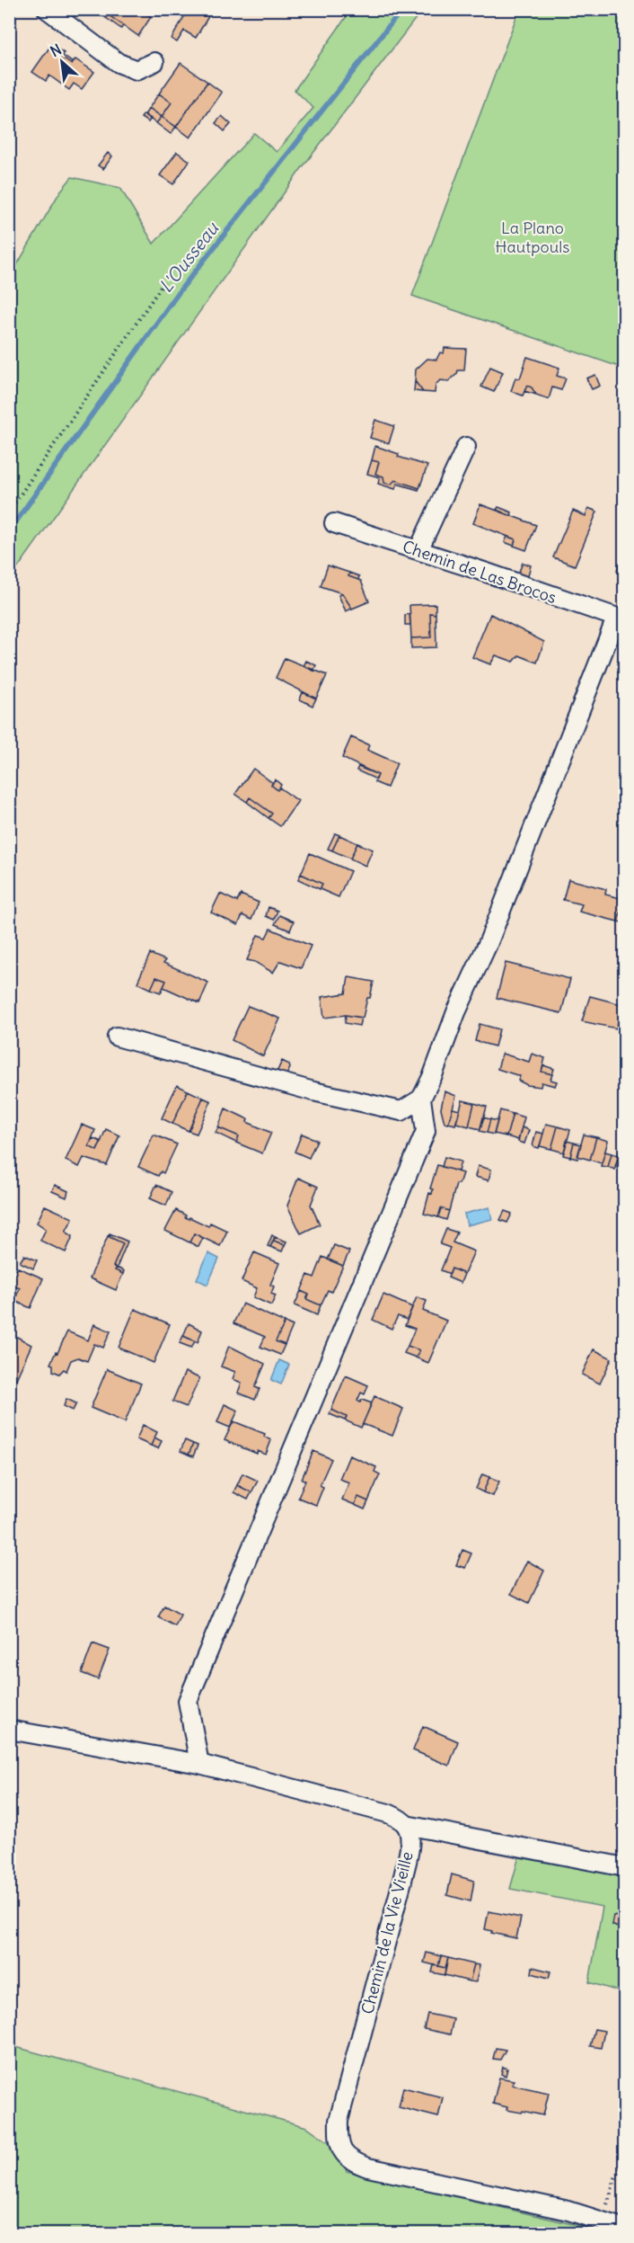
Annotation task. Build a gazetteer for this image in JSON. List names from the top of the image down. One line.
{"streets":{"street":["Chemin de Las Brocos","Chemin de la Vie Vieille"]},"water":["L'Ousseau"],"parks":["La Plano Hautpouls"],"north":"top left"}
